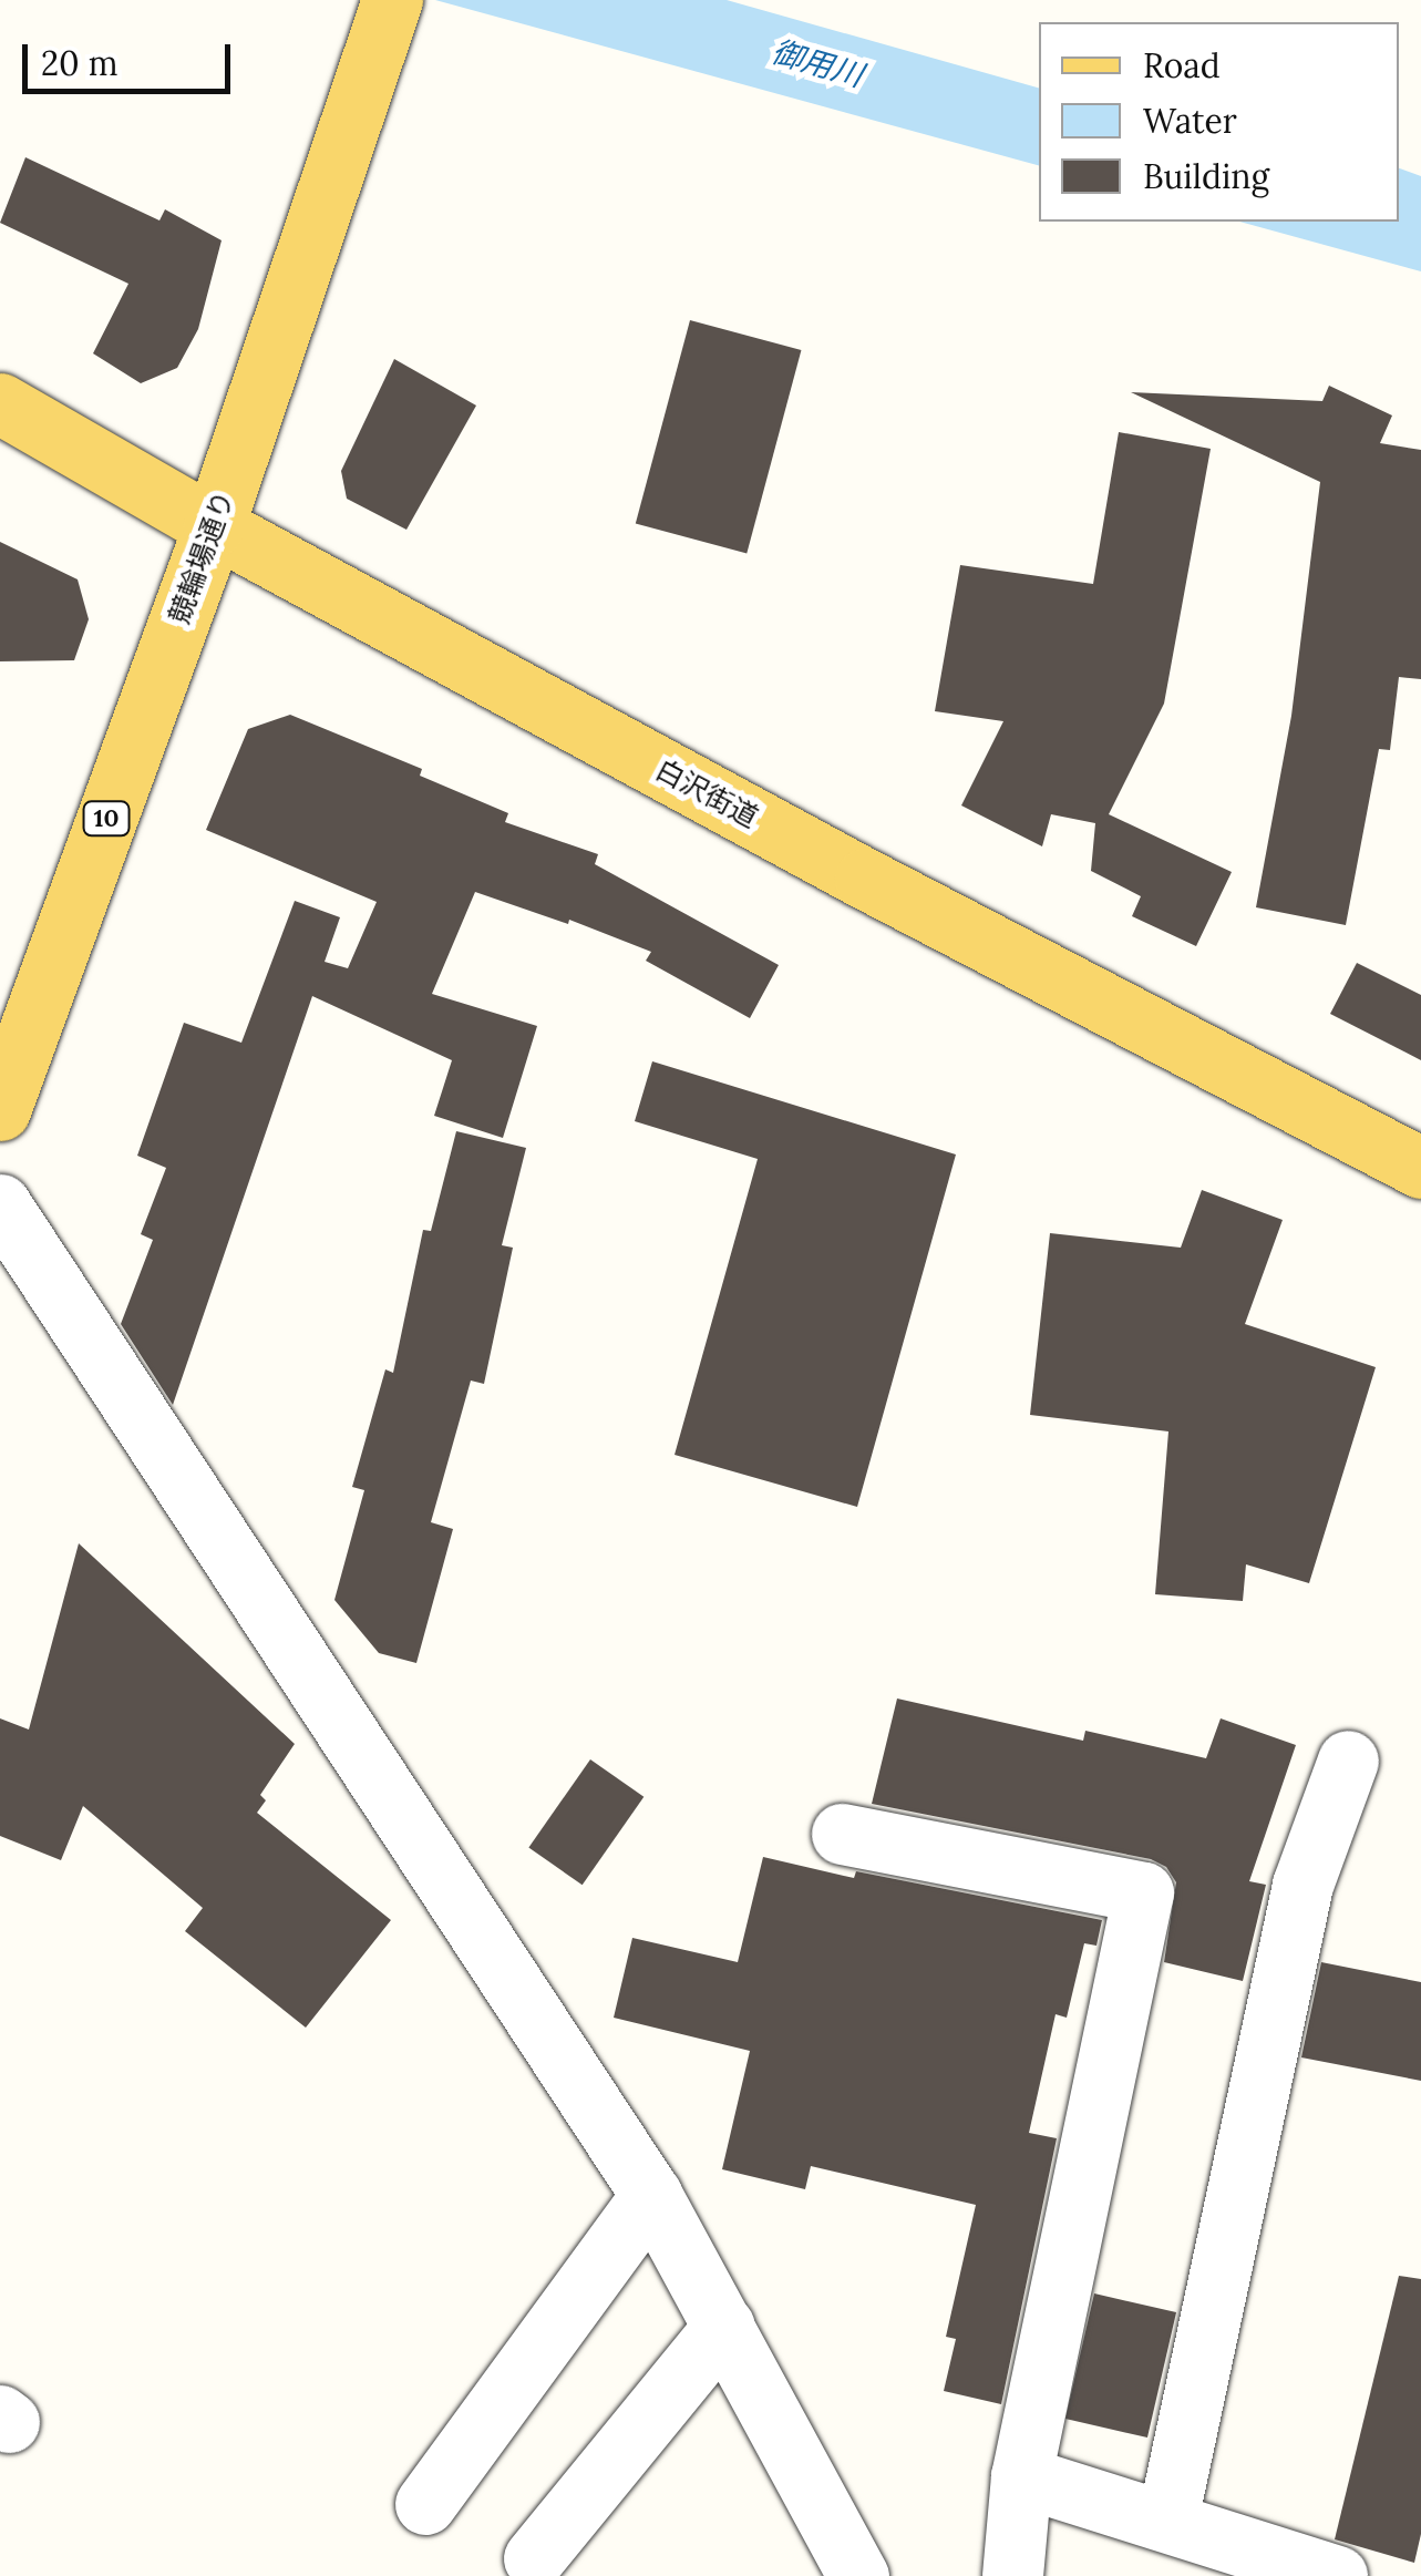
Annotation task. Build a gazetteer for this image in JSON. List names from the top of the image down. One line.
{"streets":{"main road":["競輪場通り","白沢街道","10"]},"crossings":[["競輪場通り","白沢街道"]],"water":["御用川"],"legend":["Road","Water","Building"],"scale_bar":"20 m"}
